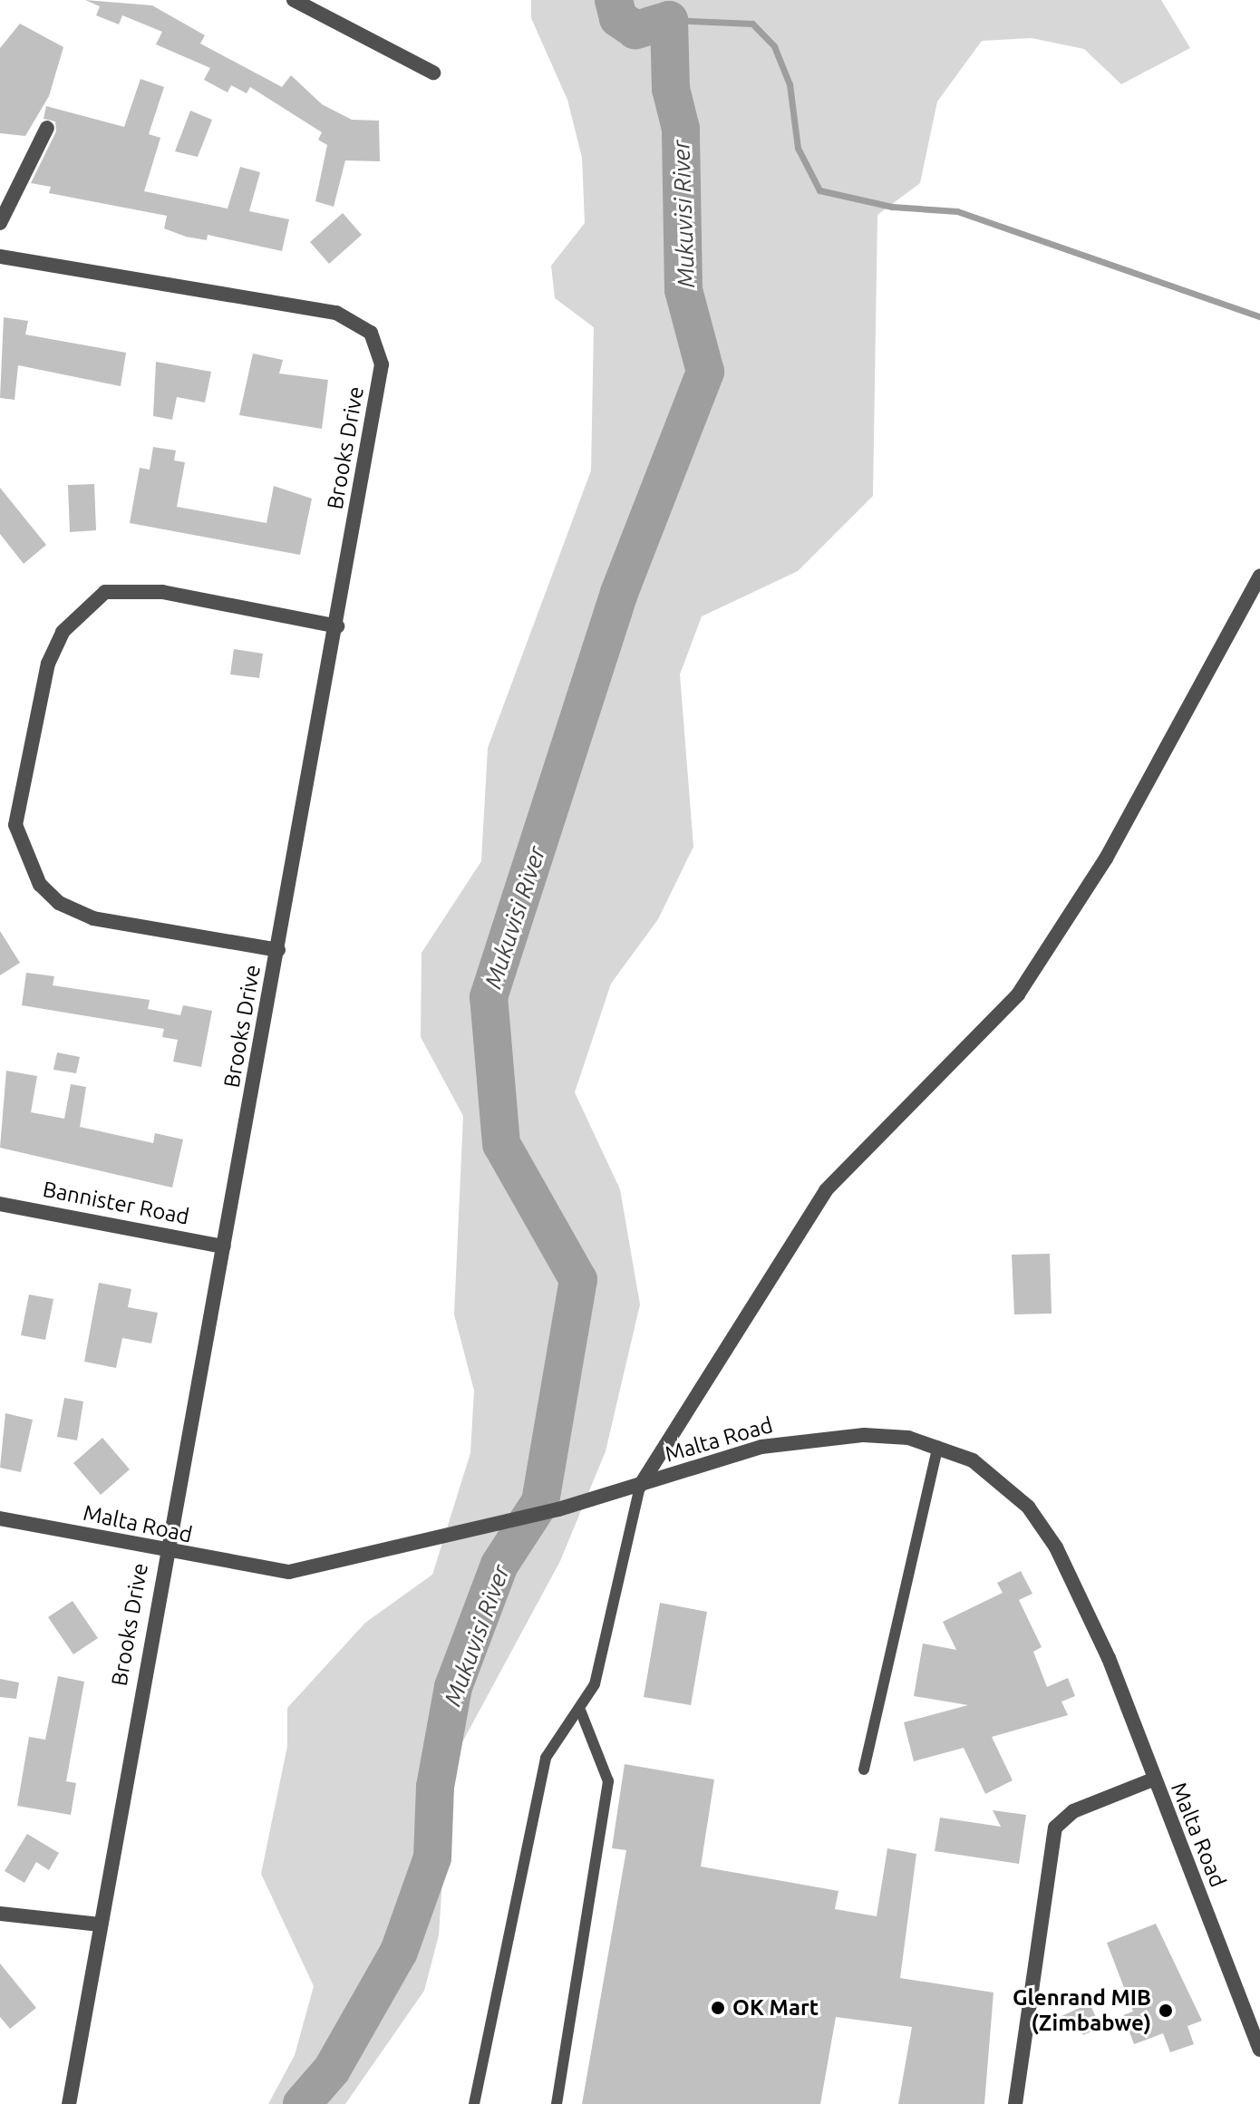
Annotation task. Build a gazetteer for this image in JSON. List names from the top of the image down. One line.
{"streets":{"street":["Brooks Drive","Bannister Road","Malta Road"]},"crossings":[["Brooks Drive","Bannister Road"],["Brooks Drive","Malta Road"]],"water":["Mukuvisi River"],"places":["OK Mart","Glenrand MIB (Zimbabwe)"]}
